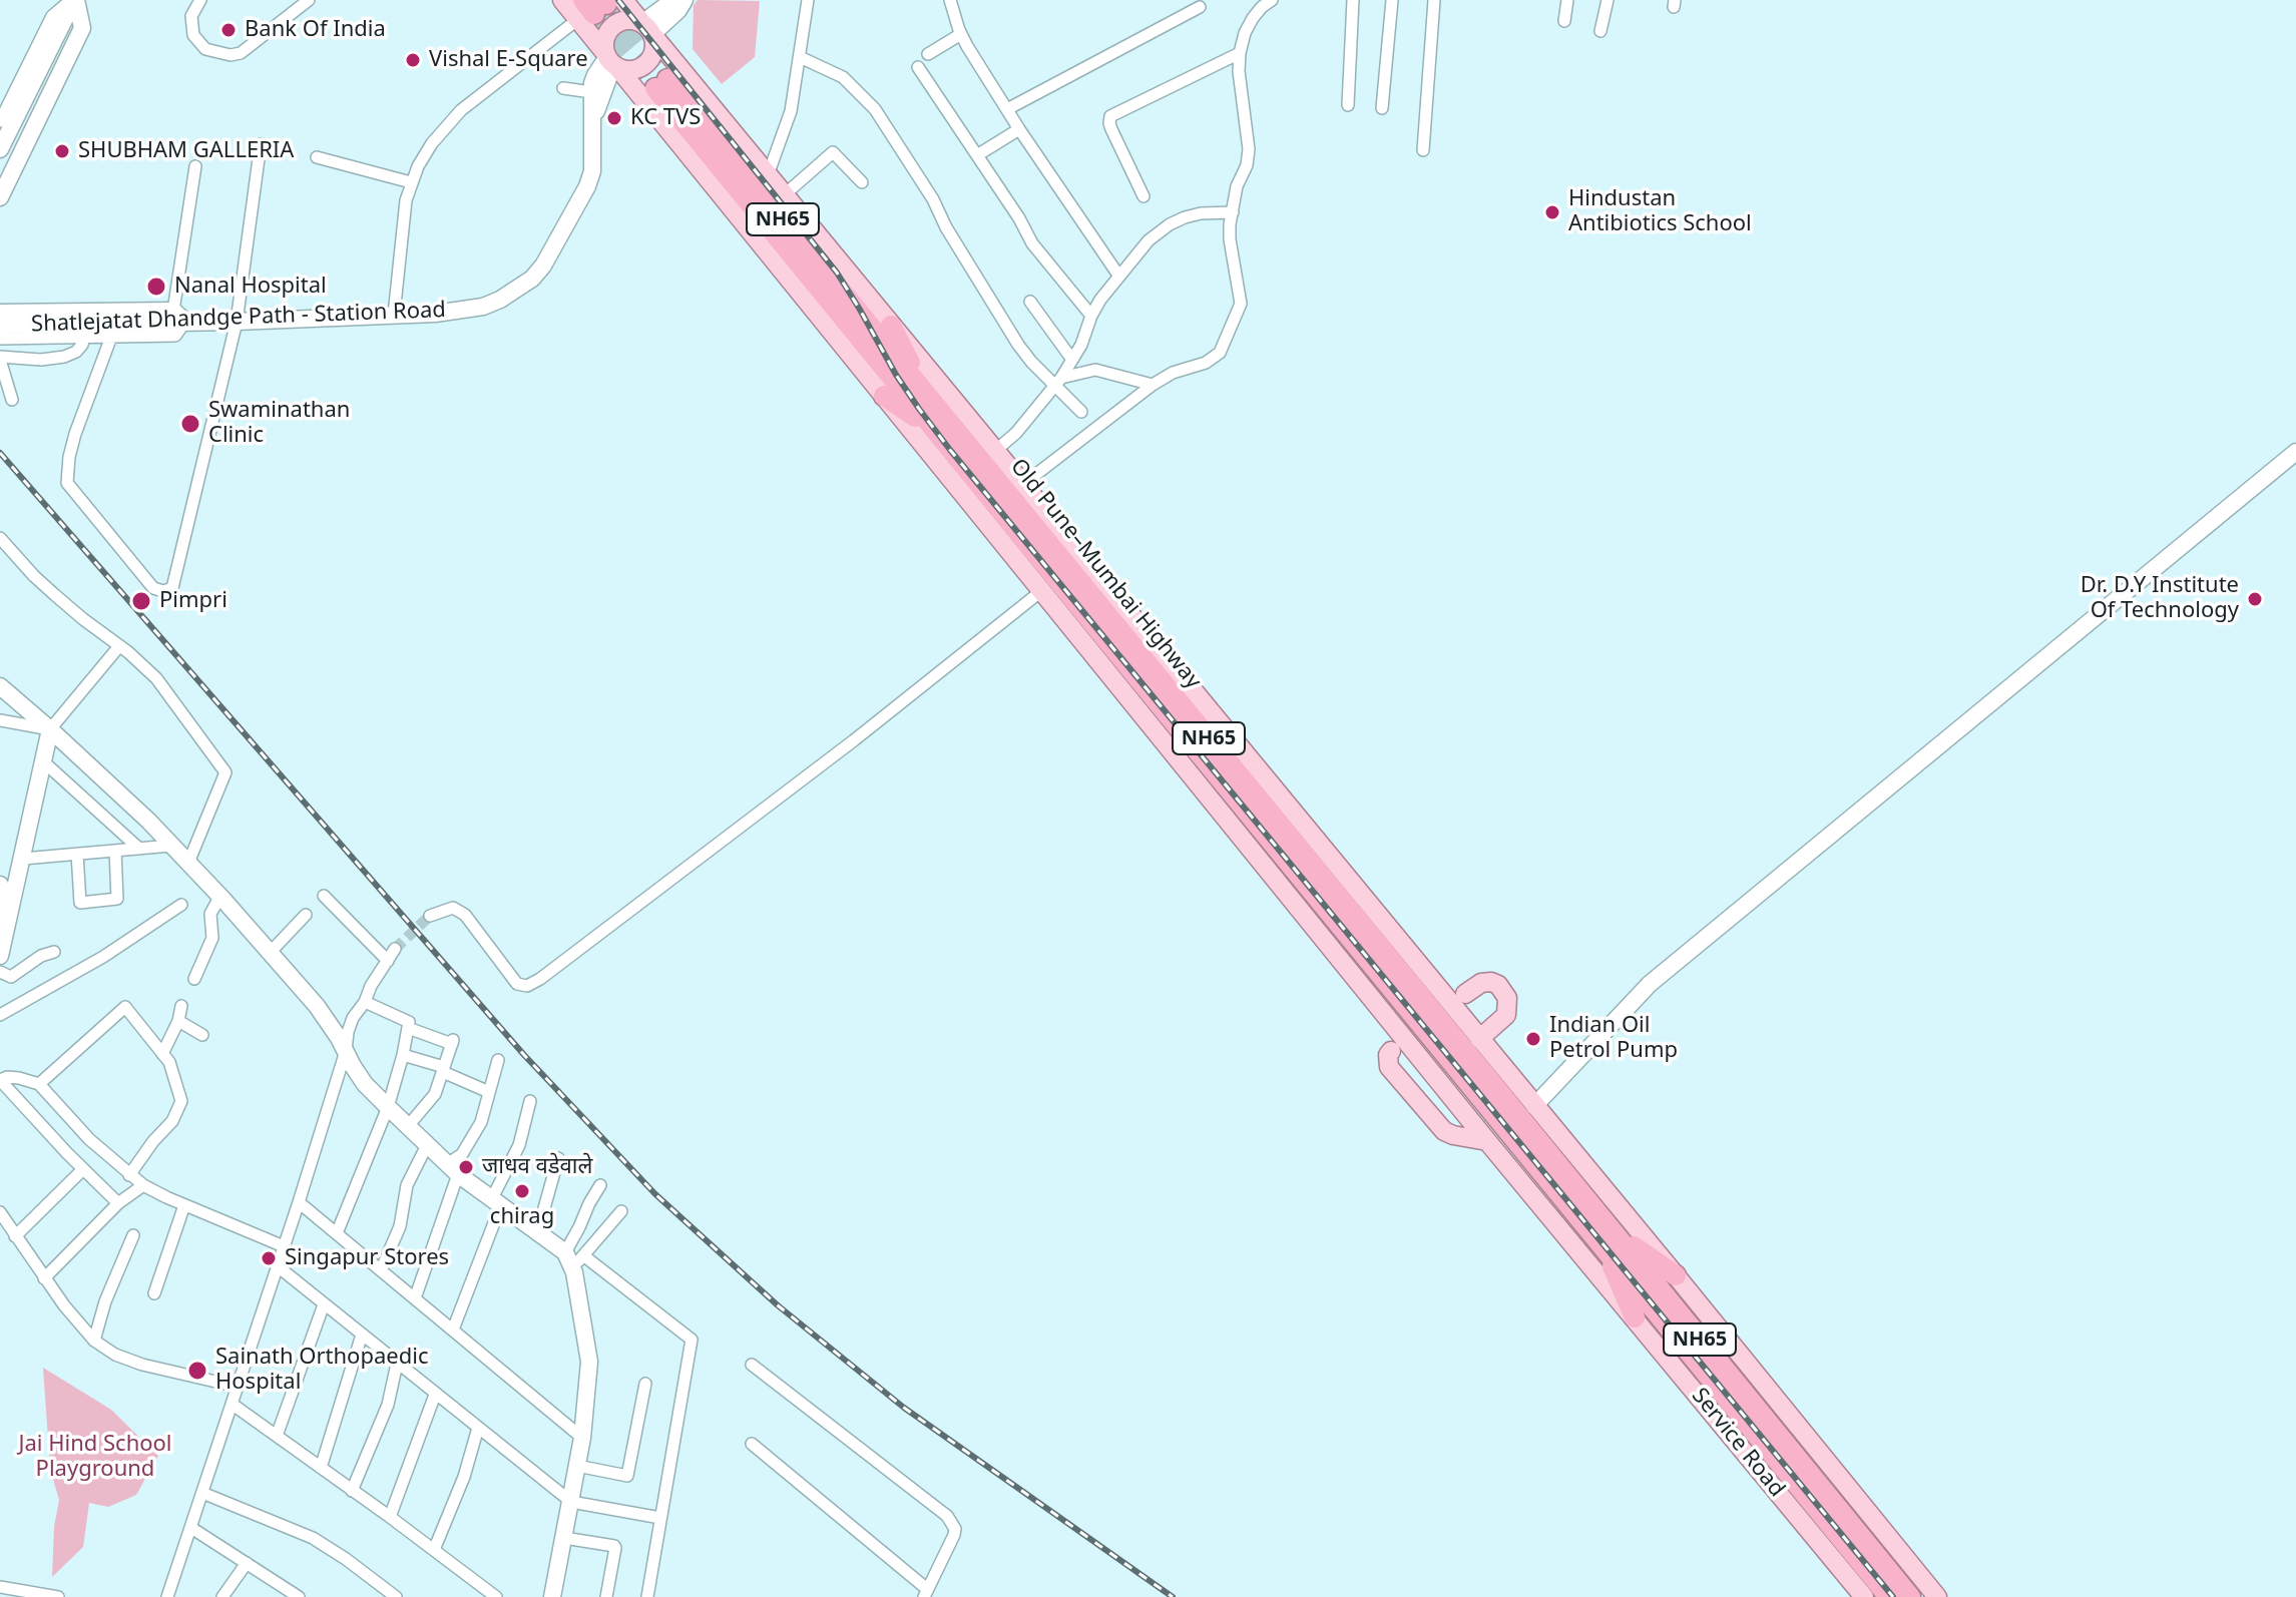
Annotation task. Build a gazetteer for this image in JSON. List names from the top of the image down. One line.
{"streets":{"highway":["NH65","Old Pune–Mumbai Highway"],"main road":["Service Road"],"street":["Shatlejatat Dhandge Path - Station Road"]},"crossings":[["NH65","Old Pune–Mumbai Highway"],["Shatlejatat Dhandge Path - Station Road","Service Road"]],"parks":["Jai Hind School Playground"],"places":["Bank Of India","Vishal E-Square","KC TVS","SHUBHAM GALLERIA","Hindustan Antibiotics School","Nanal Hospital","Swaminathan Clinic","Dr. D.Y Institute Of Technology","Pimpri","Indian Oil Petrol Pump","जाधव वडेवाले","chirag","Singapur Stores","Sainath Orthopaedic Hospital"]}
